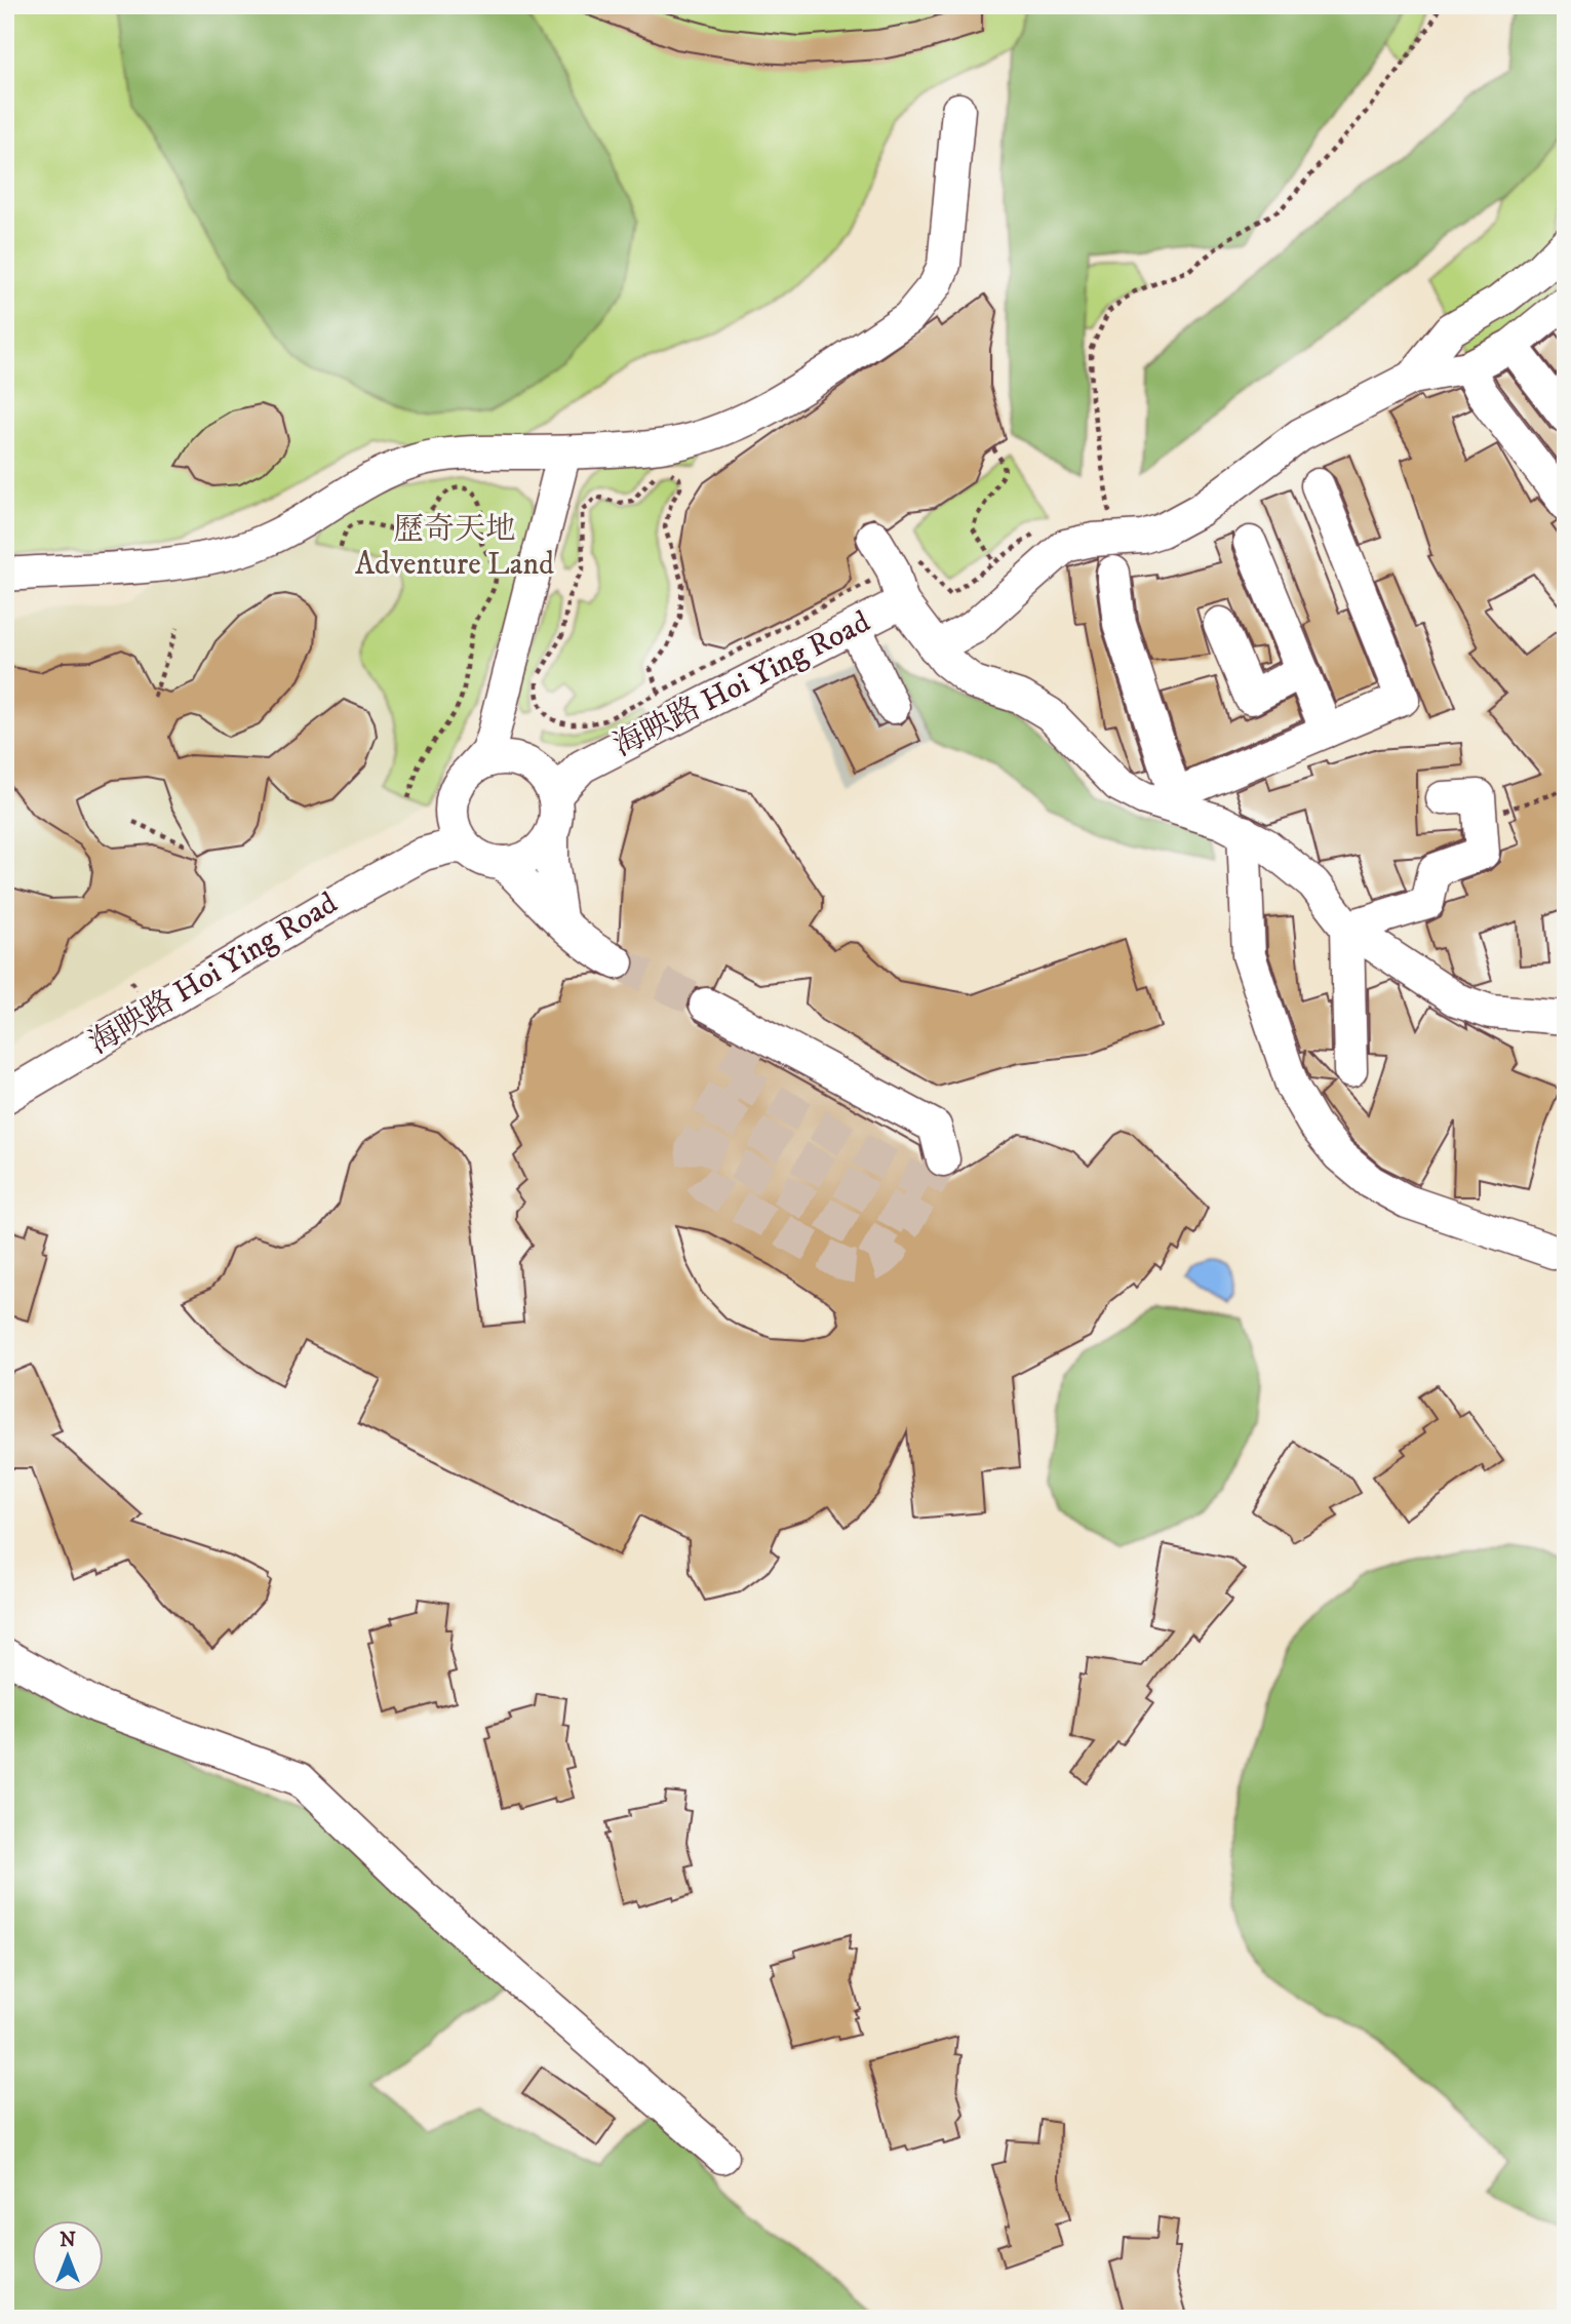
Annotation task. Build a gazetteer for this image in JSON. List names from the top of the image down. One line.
{"streets":{"street":["海映路 Hoi Ying Road"]},"parks":["歷奇天地 Adventure Land"],"north":"top"}
